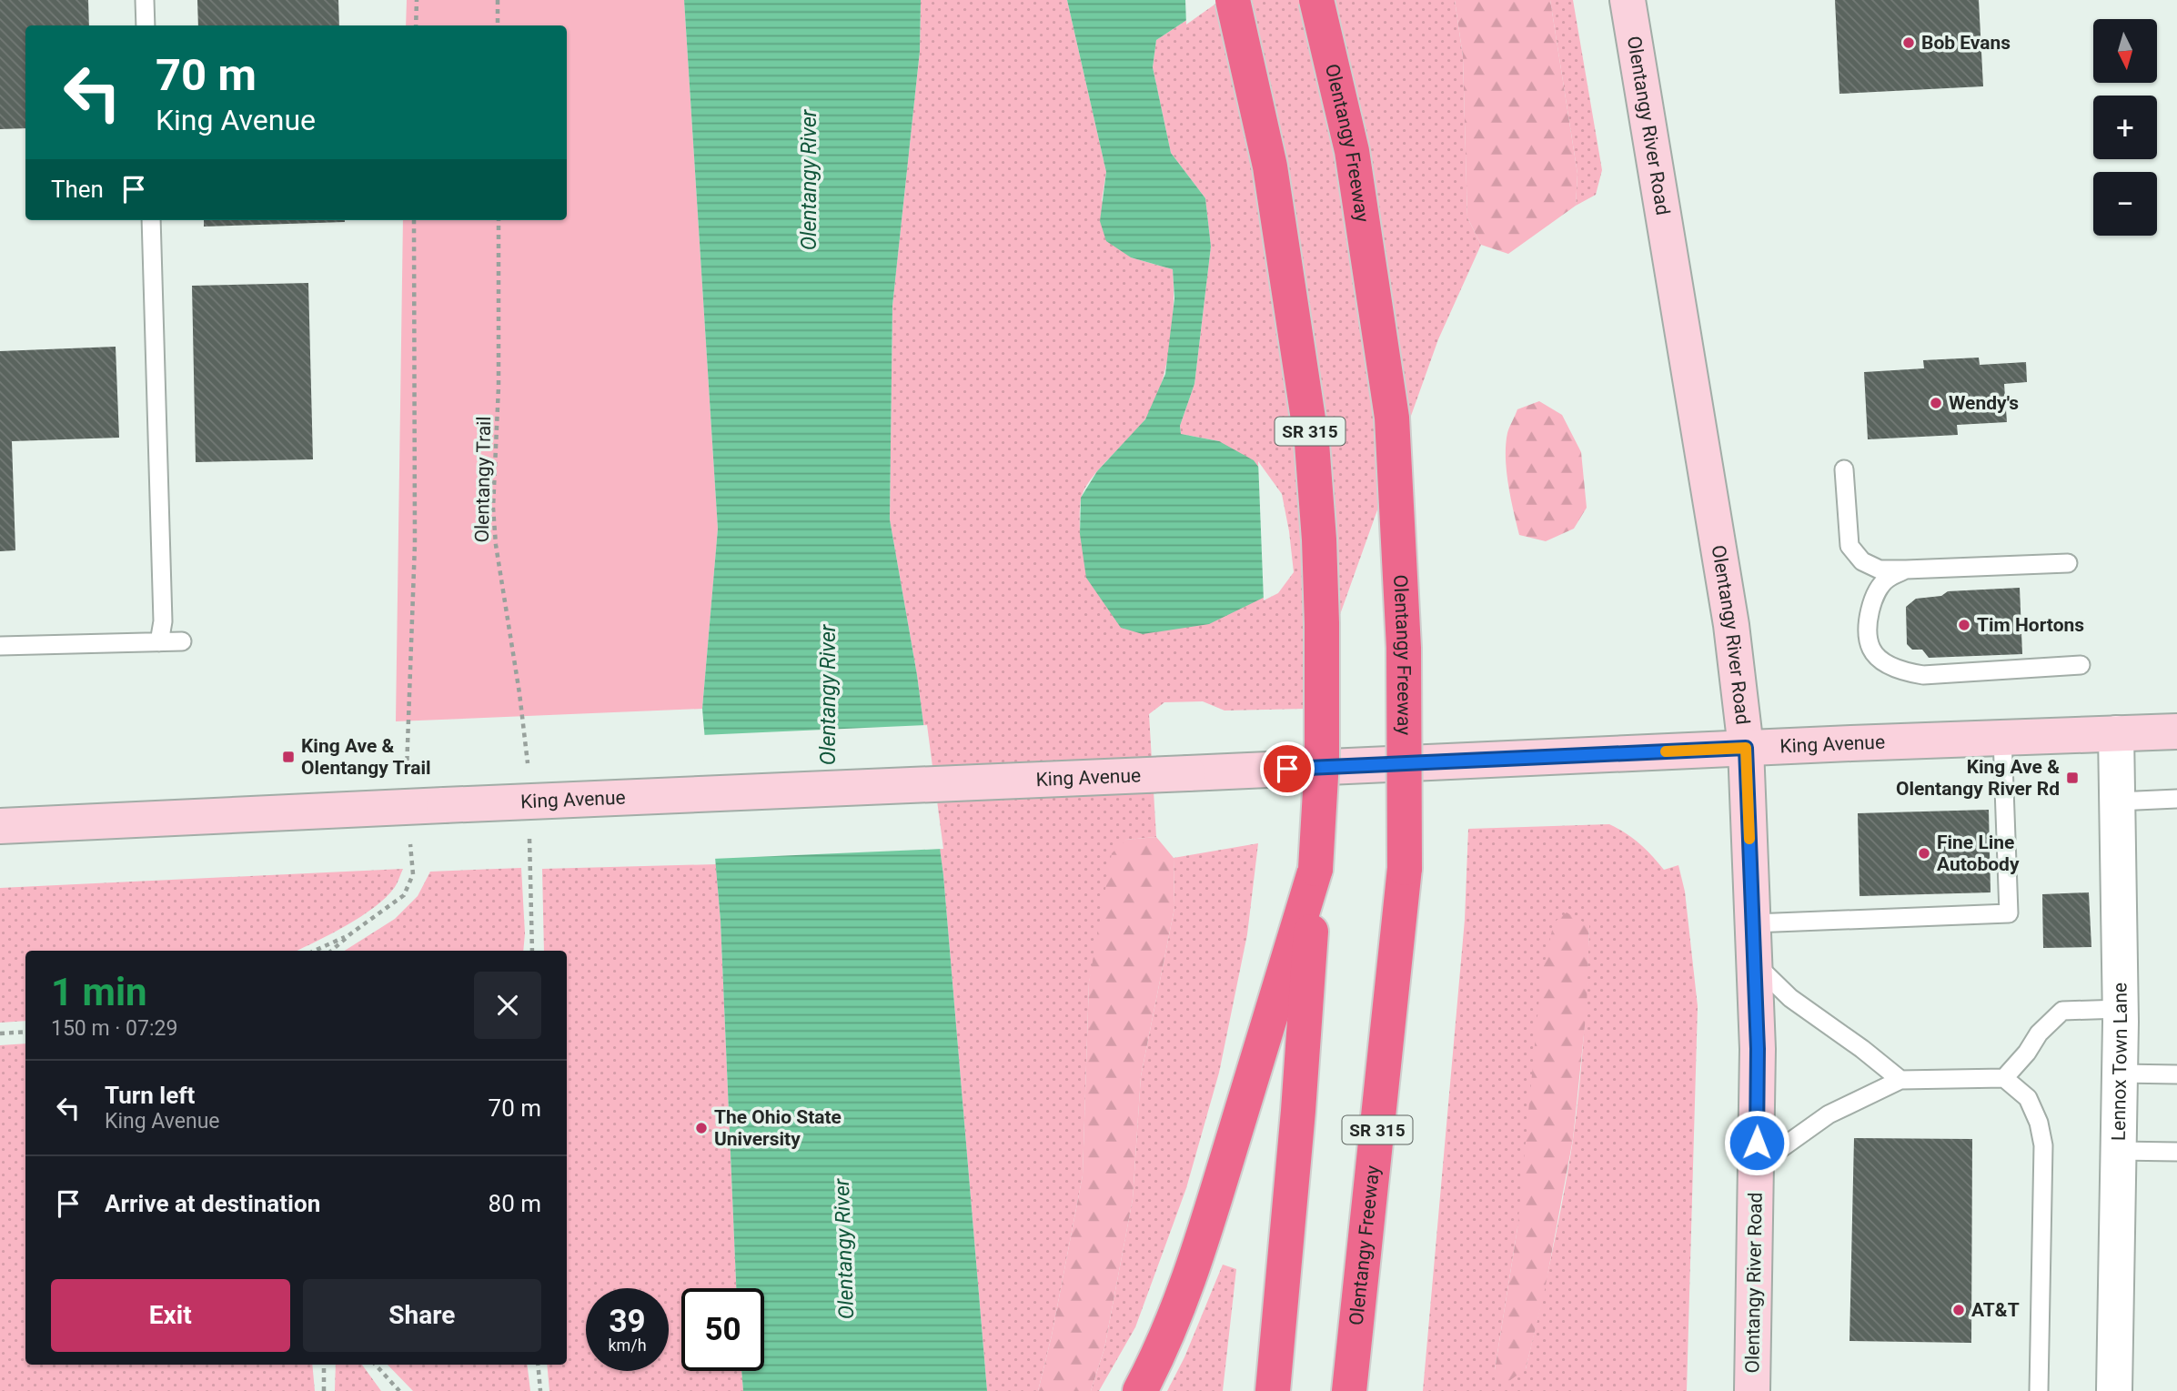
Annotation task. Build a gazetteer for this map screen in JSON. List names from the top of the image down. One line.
{"streets":{"highway":["Olentangy Freeway","SR 315"],"street":["Olentangy River Road","King Avenue","Lennox Town Lane"],"path":["Olentangy Trail"]},"crossings":[["Olentangy River Road","King Avenue"],["King Avenue","Lennox Town Lane"]],"water":["Olentangy River"],"places":{"other":["Bob Evans","Wendy's","Tim Hortons","Fine Line Autobody","The Ohio State University","AT&T"],"transit":["King Ave & Olentangy Trail","King Ave & Olentangy River Rd"]},"north":"bottom","page":{"map_buttons":["+","−"],"turn":["70 m","King Avenue"],"then":"Then","heading":["1 min","150 m · 07:29"],"list":[{"name":"Turn left","note":"King Avenue","value":"70 m"},{"name":"Arrive at destination","value":"80 m"}],"buttons":["Exit","Share"],"speed":"39 km/h","limit":"50"}}
